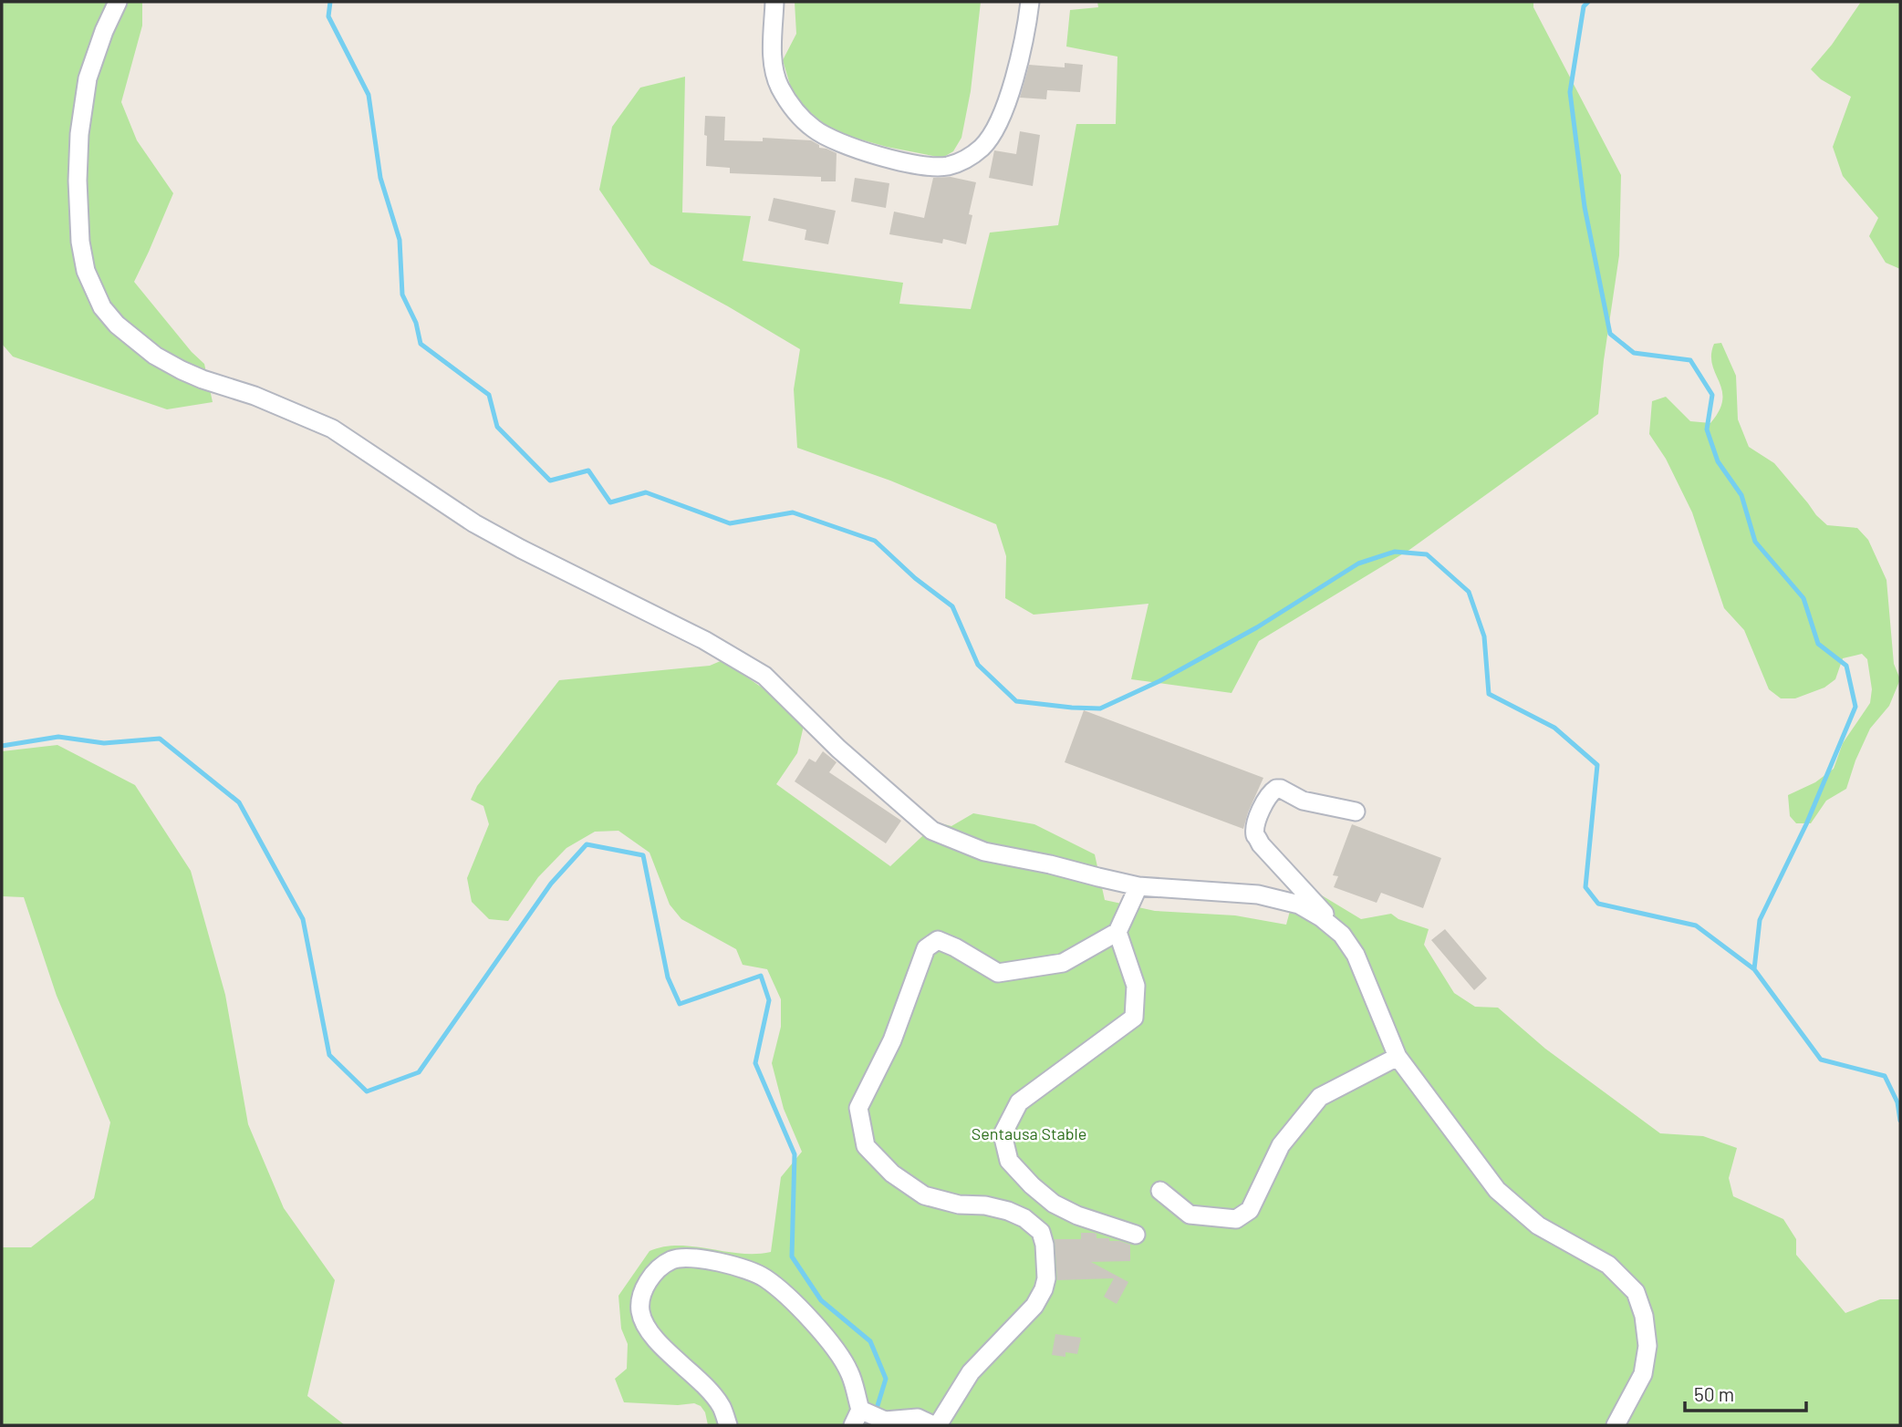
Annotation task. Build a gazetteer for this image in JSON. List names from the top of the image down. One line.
{"parks":["Sentausa Stable"],"scale_bar":"50 m"}
